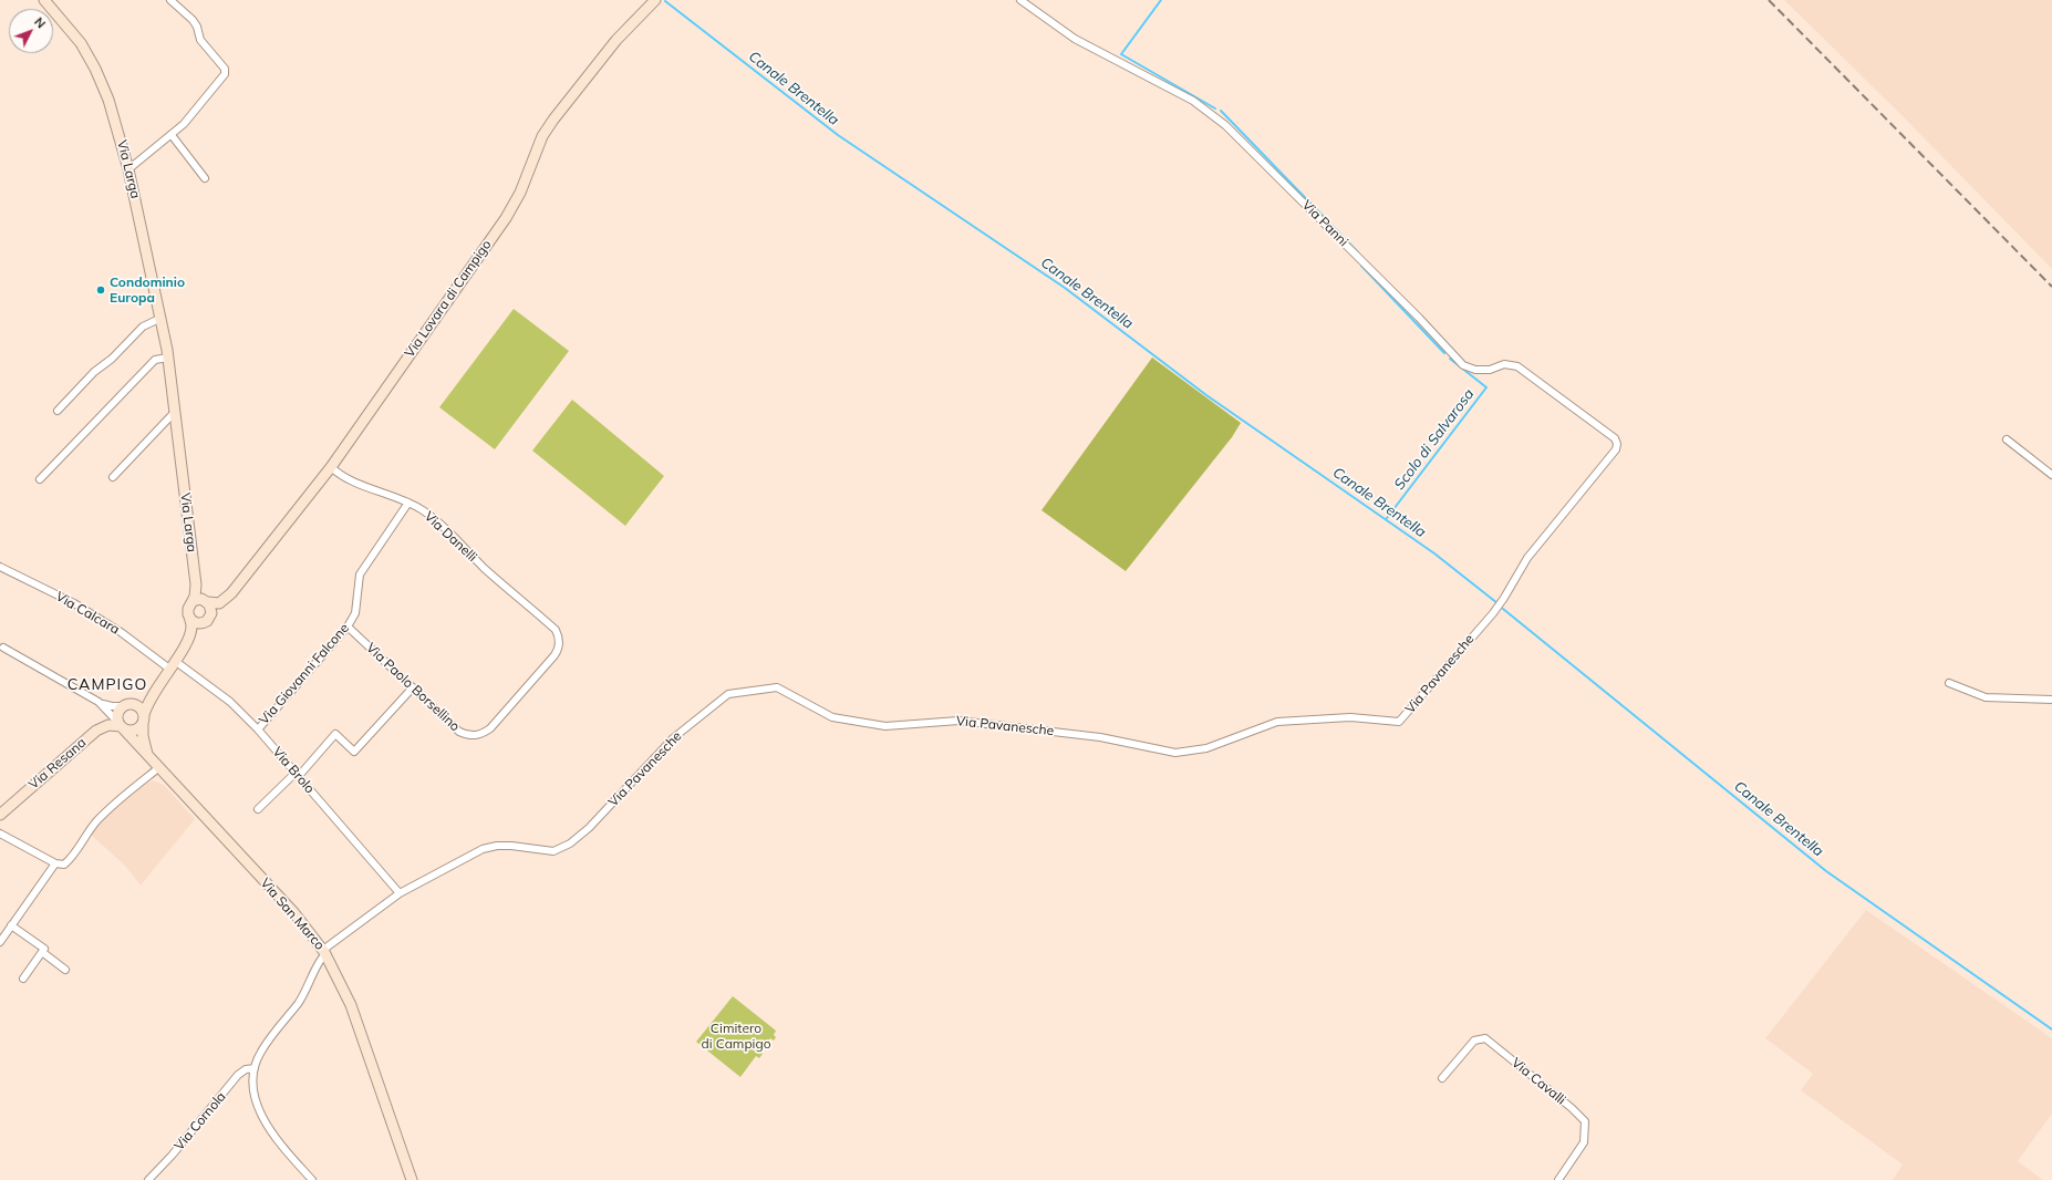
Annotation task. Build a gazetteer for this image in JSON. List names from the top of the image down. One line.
{"streets":{"street":["Via Larga","Via Panni","Via Lovara di Campigo","Via Danelli","Via Calcara","Via Giovanni Falcone","Via Pavanesche","Via Paolo Borsellino","Via Resana","Via Brolo","Via San Marco","Via Cavalli","Via Cornola"]},"crossings":[["Via Larga","Via Lovara di Campigo"],["Via Panni","Via Pavanesche"],["Via Lovara di Campigo","Via Danelli"],["Via Lovara di Campigo","Via Calcara"],["Via Lovara di Campigo","Via Resana"],["Via Lovara di Campigo","Via Brolo"],["Via Lovara di Campigo","Via San Marco"],["Via Danelli","Via Giovanni Falcone"],["Via Danelli","Via Paolo Borsellino"],["Via Calcara","Via Brolo"],["Via Giovanni Falcone","Via Paolo Borsellino"],["Via Giovanni Falcone","Via Brolo"],["Via Pavanesche","Via Brolo"],["Via Pavanesche","Via San Marco"],["Via Pavanesche","Via Cornola"],["Via Resana","Via San Marco"]],"districts":["CAMPIGO"],"water":["Canale Brentella","Scolo di Salvarosa"],"parks":["Cimitero di Campigo"],"places":["Condominio Europa"],"north":"top right"}
